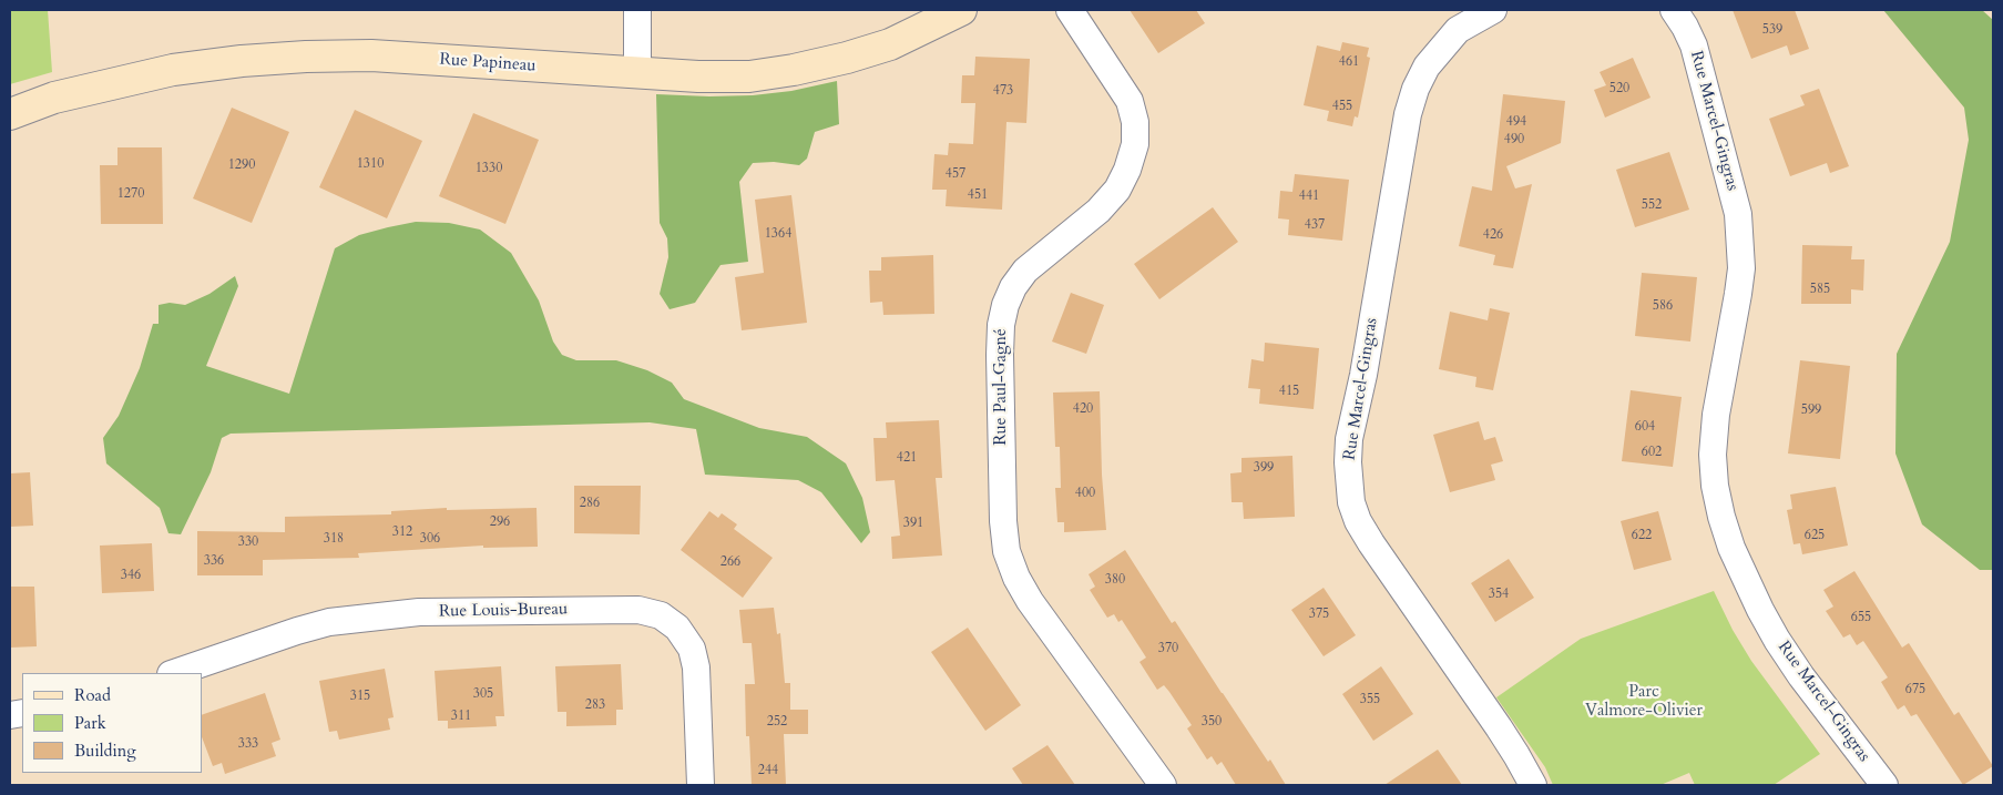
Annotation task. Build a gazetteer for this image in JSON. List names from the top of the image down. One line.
{"streets":{"street":["Rue Papineau","Rue Marcel-Gingras","Rue Paul-Gagné","Rue Louis-Bureau"]},"parks":["Parc Valmore-Olivier"],"house_numbers":["539","461","520","473","455","494","490","1310","1290","1330","457","1270","451","441","552","437","1364","426","585","586","415","420","599","604","602","421","399","400","286","296","391","312","622","625","318","306","330","336","266","346","380","354","375","655","370","675","305","315","355","283","311","252","350","333","244"],"legend":["Road","Park","Building"]}
